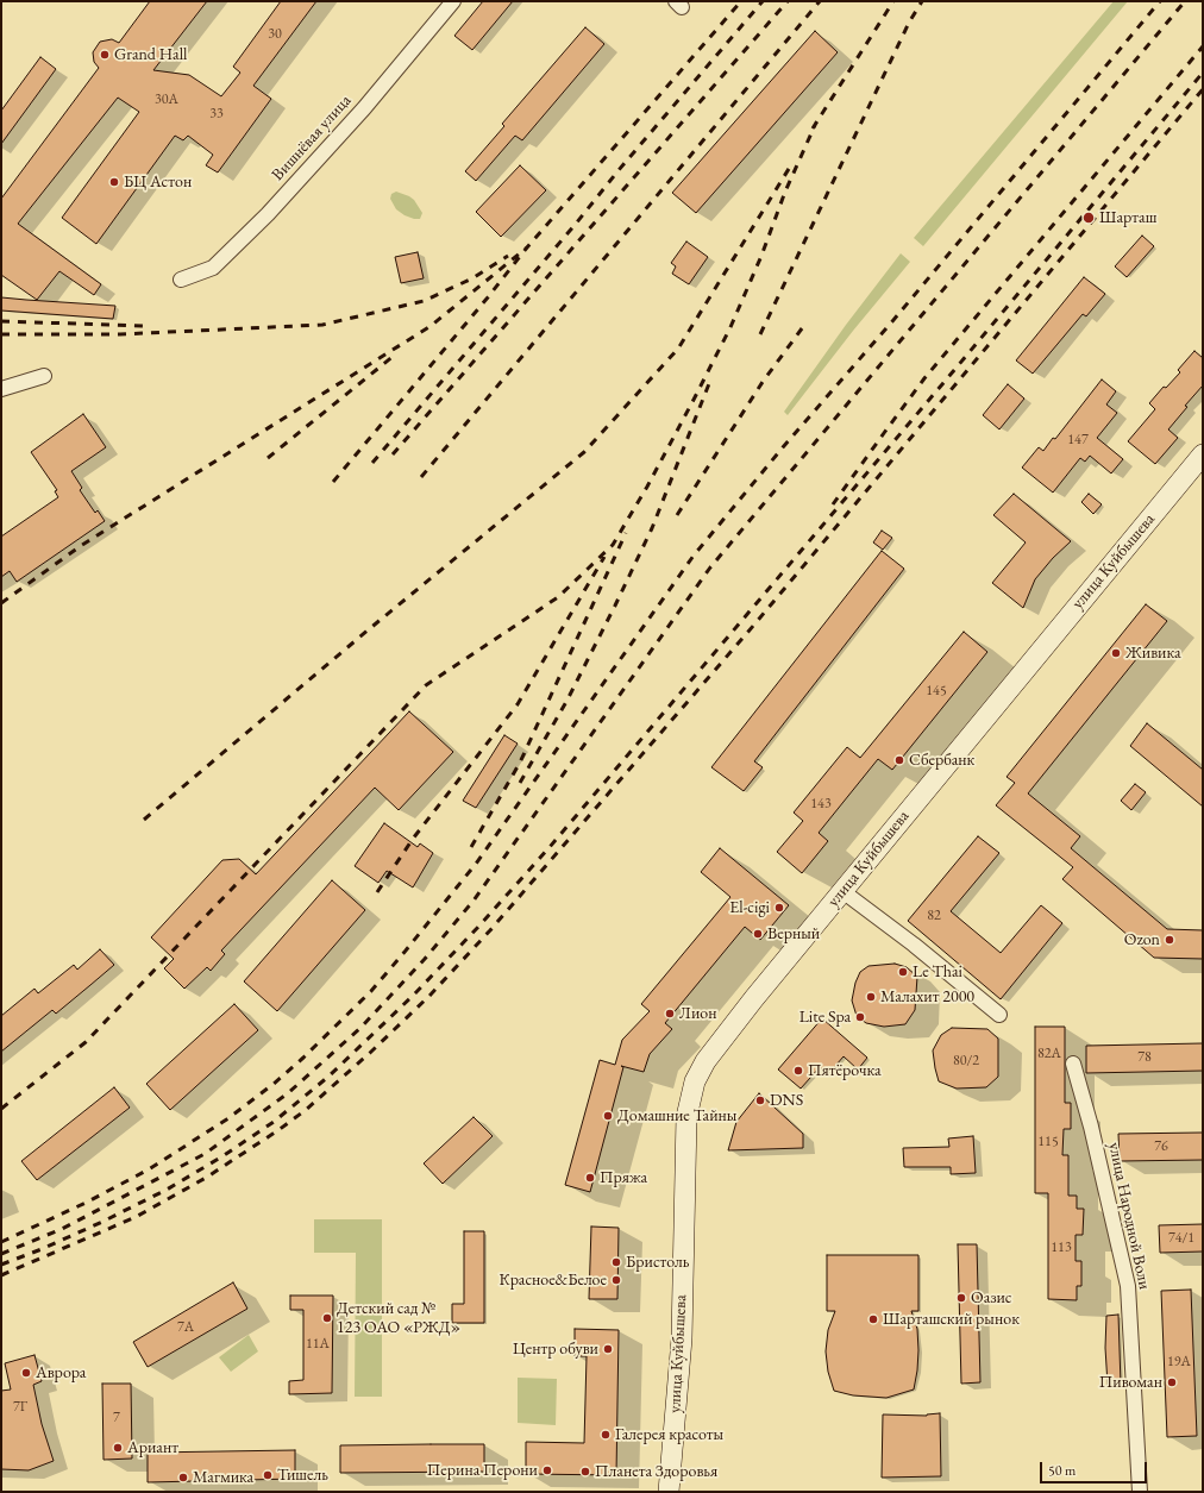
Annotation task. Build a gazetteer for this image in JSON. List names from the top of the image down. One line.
{"streets":{"street":["Вишнёвая улица","улица Куйбышева","улица Народной Воли"]},"places":["Grand Hall","БЦ Астон","Шарташ","Живика","Сбербанк","El-cigi","Верный","Ozon","Le Thai","Малахит 2000","Лион","Lite Spa","Пятёрочка","DNS","Домашние Тайны","Пряжа","Бристоль","Красное&Белое","Оазис","Детский сад № 123 ОАО «РЖД»","Шарташский рынок","Центр обуви","Аврора","Пивоман","Галерея красоты","Ариант","Перина Перони","Планета Здоровья","Тишель","Магмика"],"house_numbers":["30","30А","33","147","145","143","82","82А","78","80/2","115","76","74/1","113","7А","11А","19А","7Г","7"],"scale_bar":"50 m"}
